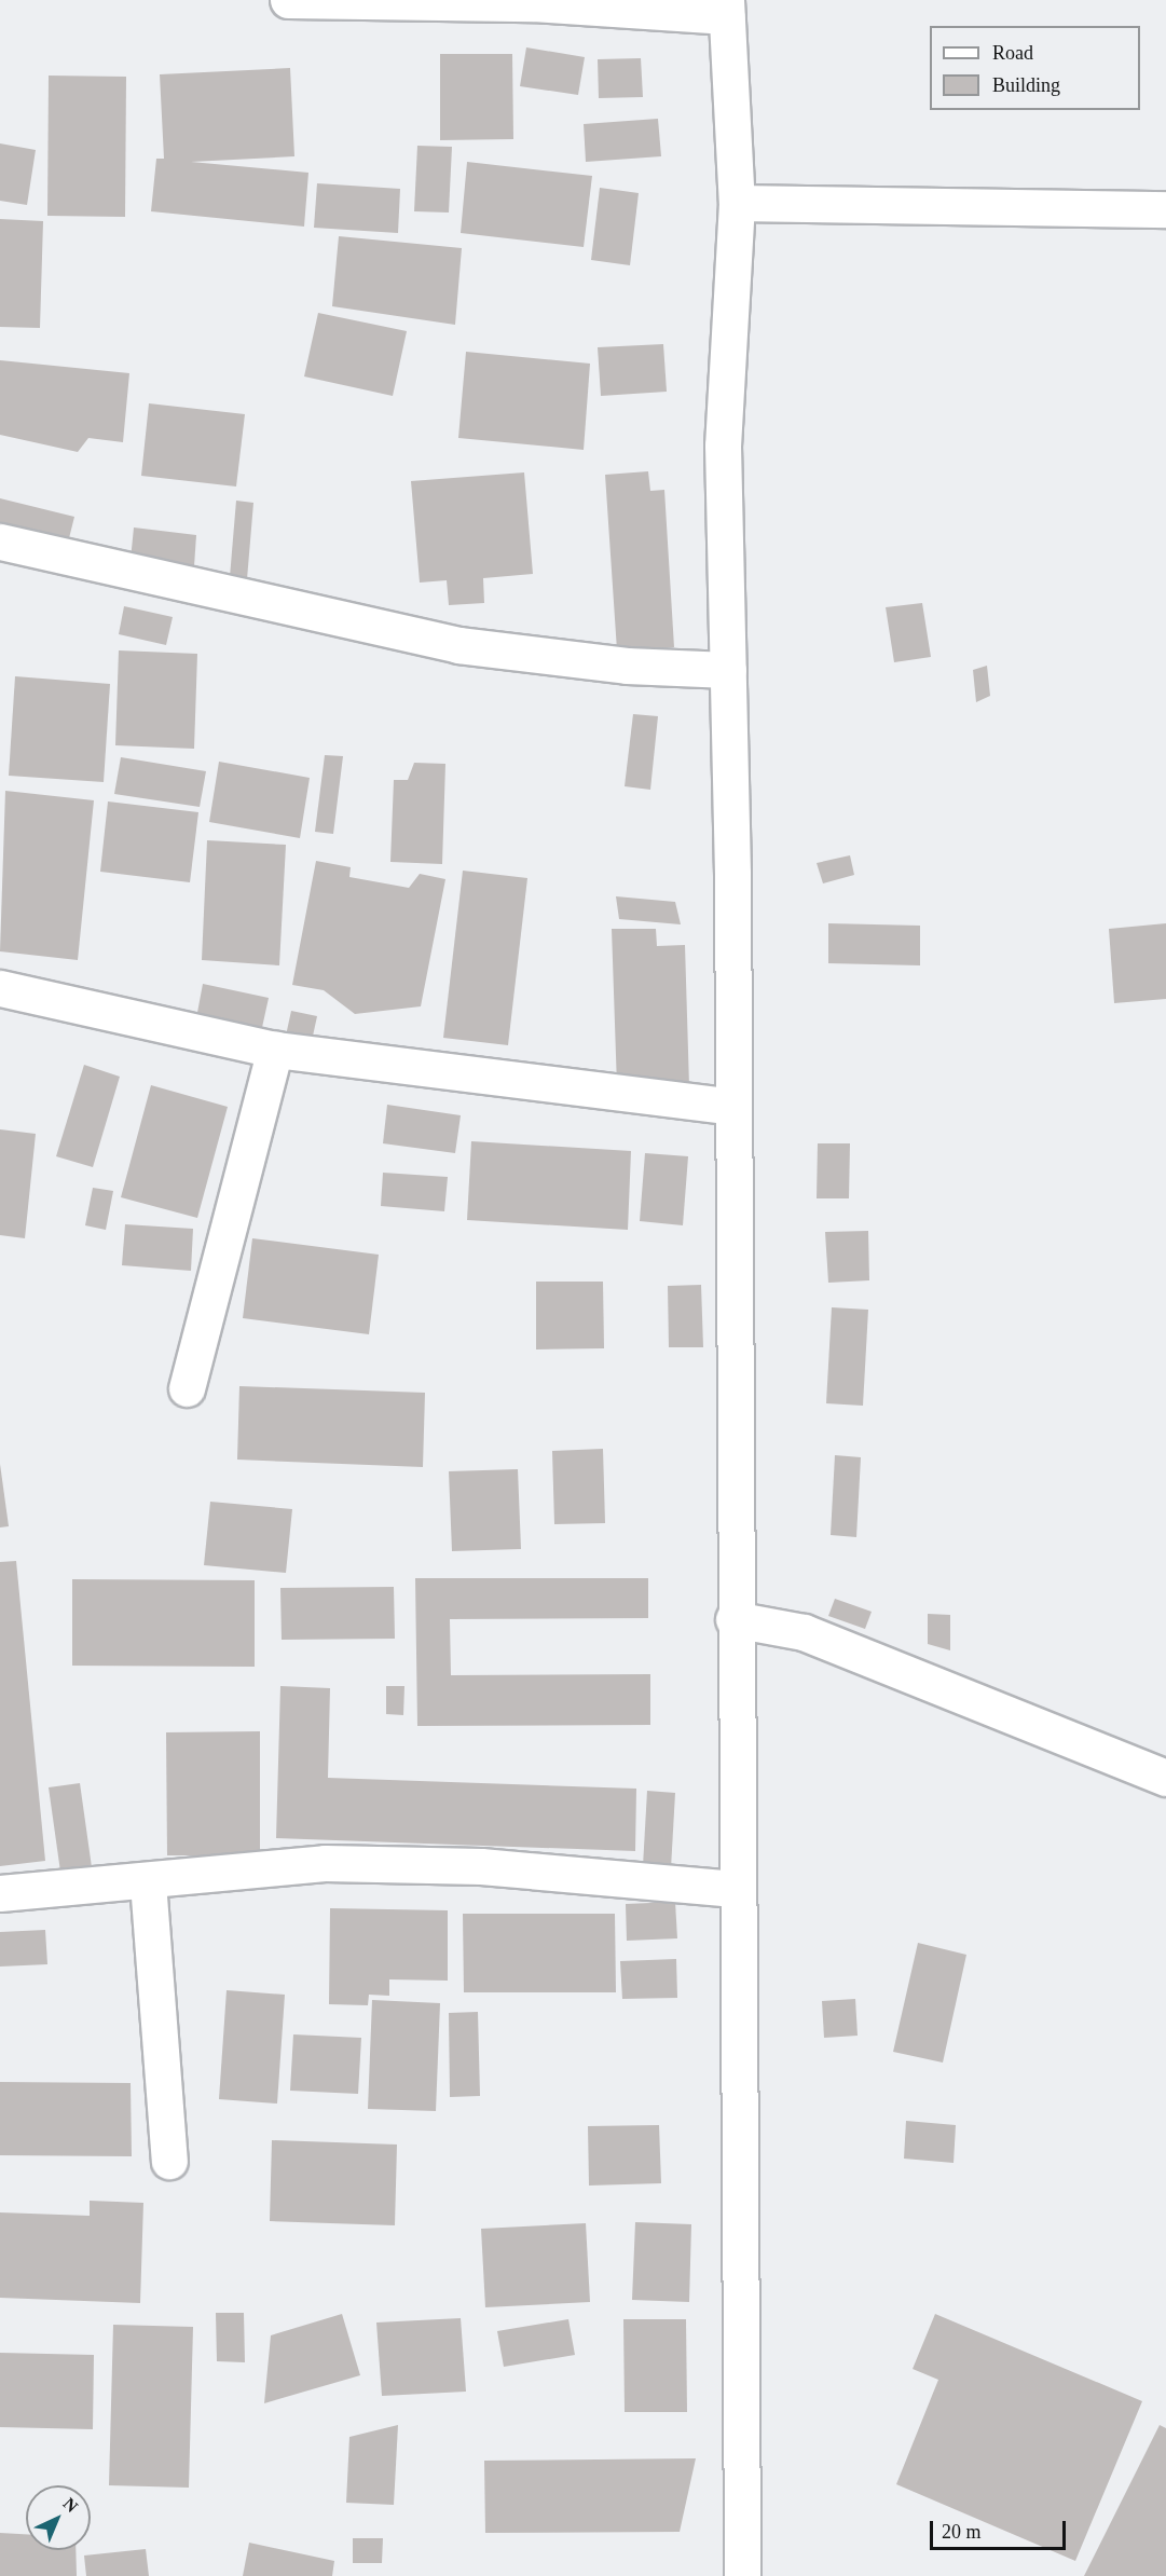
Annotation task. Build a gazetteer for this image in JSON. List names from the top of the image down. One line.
{"legend":["Road","Building"],"scale_bar":"20 m","north":"top right"}
